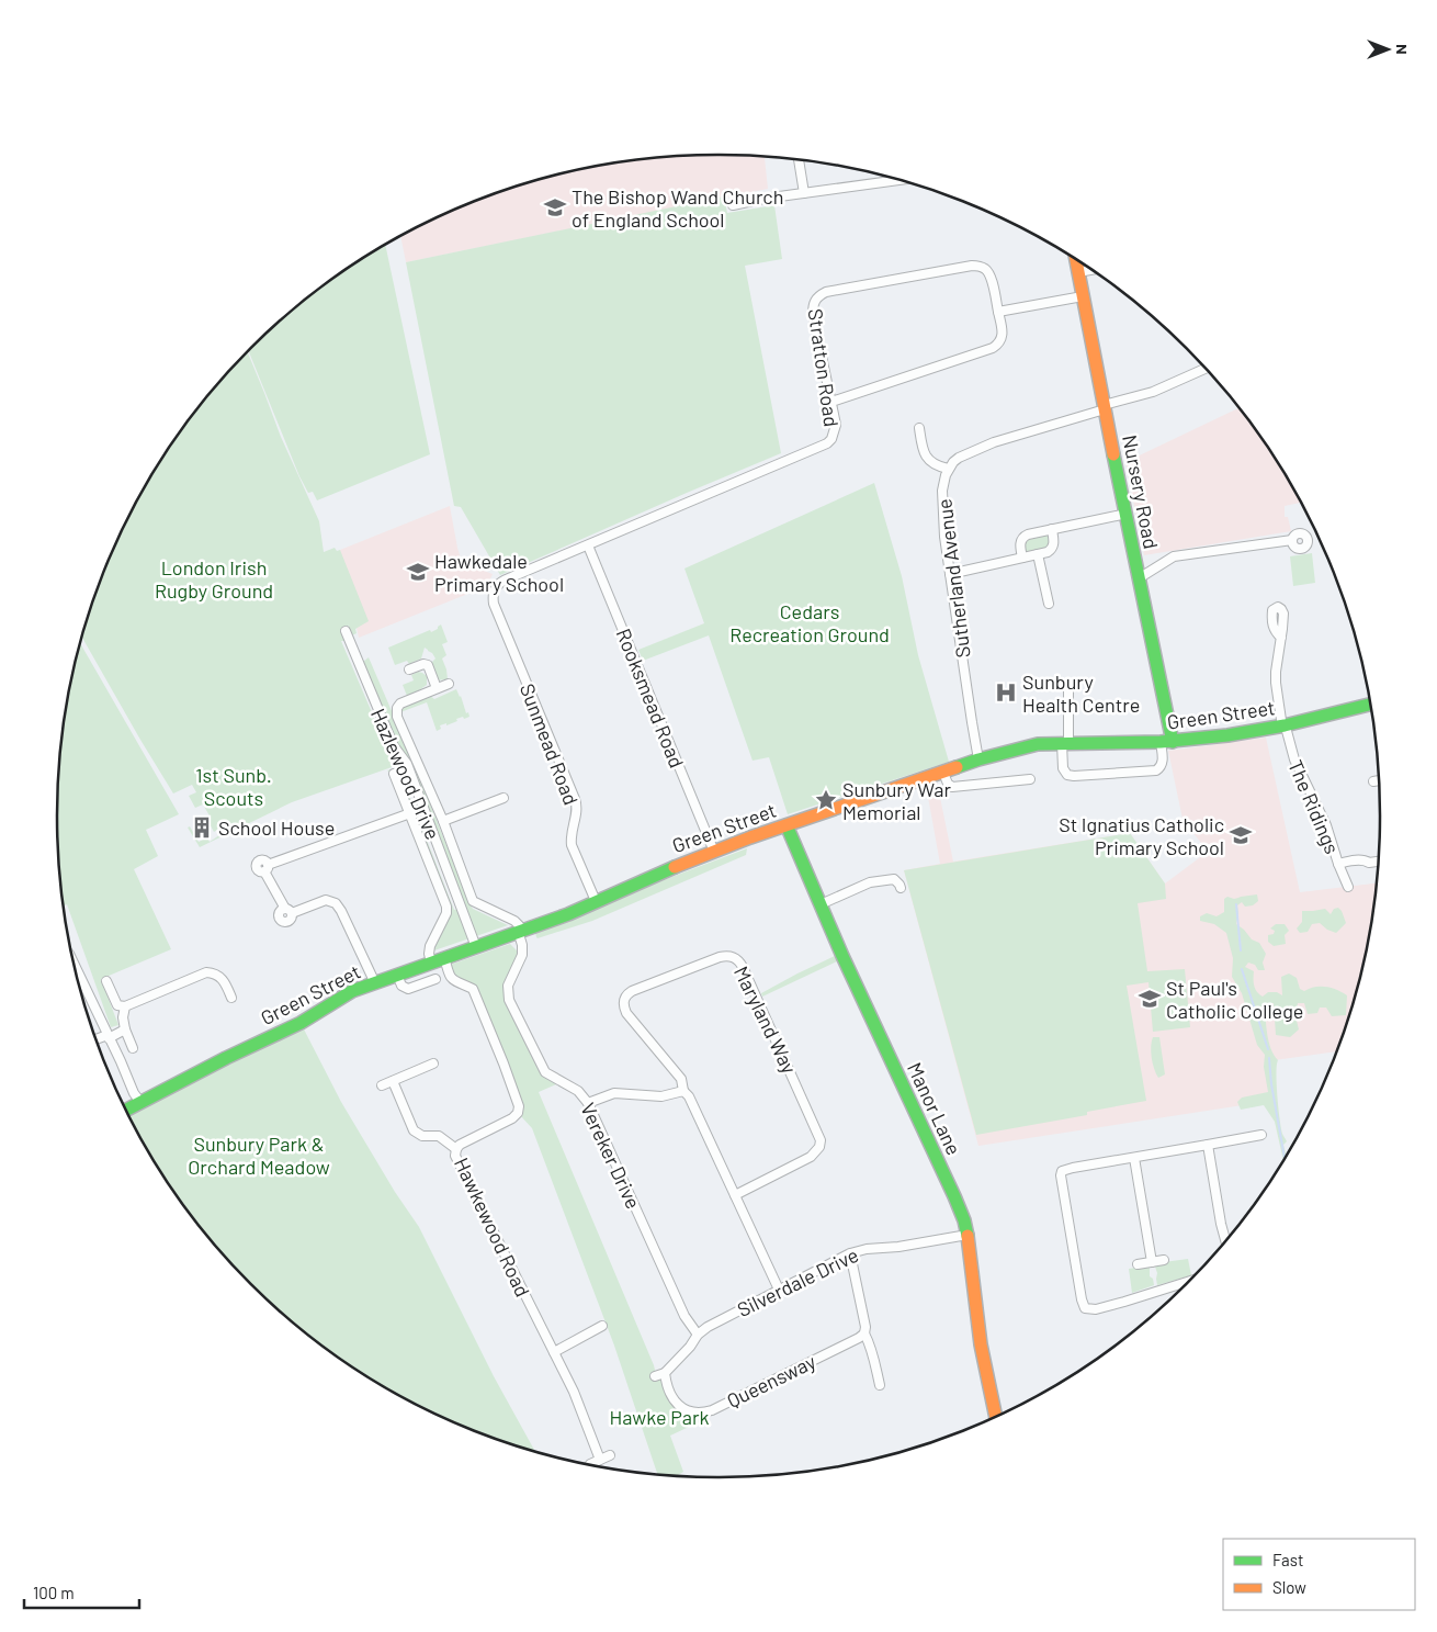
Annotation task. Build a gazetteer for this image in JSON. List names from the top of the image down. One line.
{"streets":{"street":["Stratton Road","Nursery Road","Sutherland Avenue","Rooksmead Road","Green Street","Sunmead Road","Hazlewood Drive","The Ridings","Maryland Way","Manor Lane","Vereker Drive","Hawkewood Road","Silverdale Drive","Queensway"]},"crossings":[["Stratton Road","Rooksmead Road"],["Stratton Road","Sunmead Road"],["Nursery Road","Green Street"],["Sutherland Avenue","Green Street"],["Rooksmead Road","Green Street"],["Green Street","Sunmead Road"],["Green Street","Hazlewood Drive"],["Green Street","The Ridings"],["Green Street","Manor Lane"],["Green Street","Vereker Drive"],["Green Street","Hawkewood Road"],["Maryland Way","Silverdale Drive"],["Manor Lane","Silverdale Drive"],["Vereker Drive","Silverdale Drive"]],"parks":["London Irish Rugby Ground","Cedars Recreation Ground","1st Sunb. Scouts","Sunbury Park & Orchard Meadow","Hawke Park"],"places":{"school or university":["The Bishop Wand Church of England School","Hawkedale Primary School","St Ignatius Catholic Primary School","St Paul's Catholic College"],"hospital":["Sunbury Health Centre"],"place":["Sunbury War Memorial"],"building":["School House"]},"legend":["Fast","Slow"],"scale_bar":"100 m","north":"right"}
